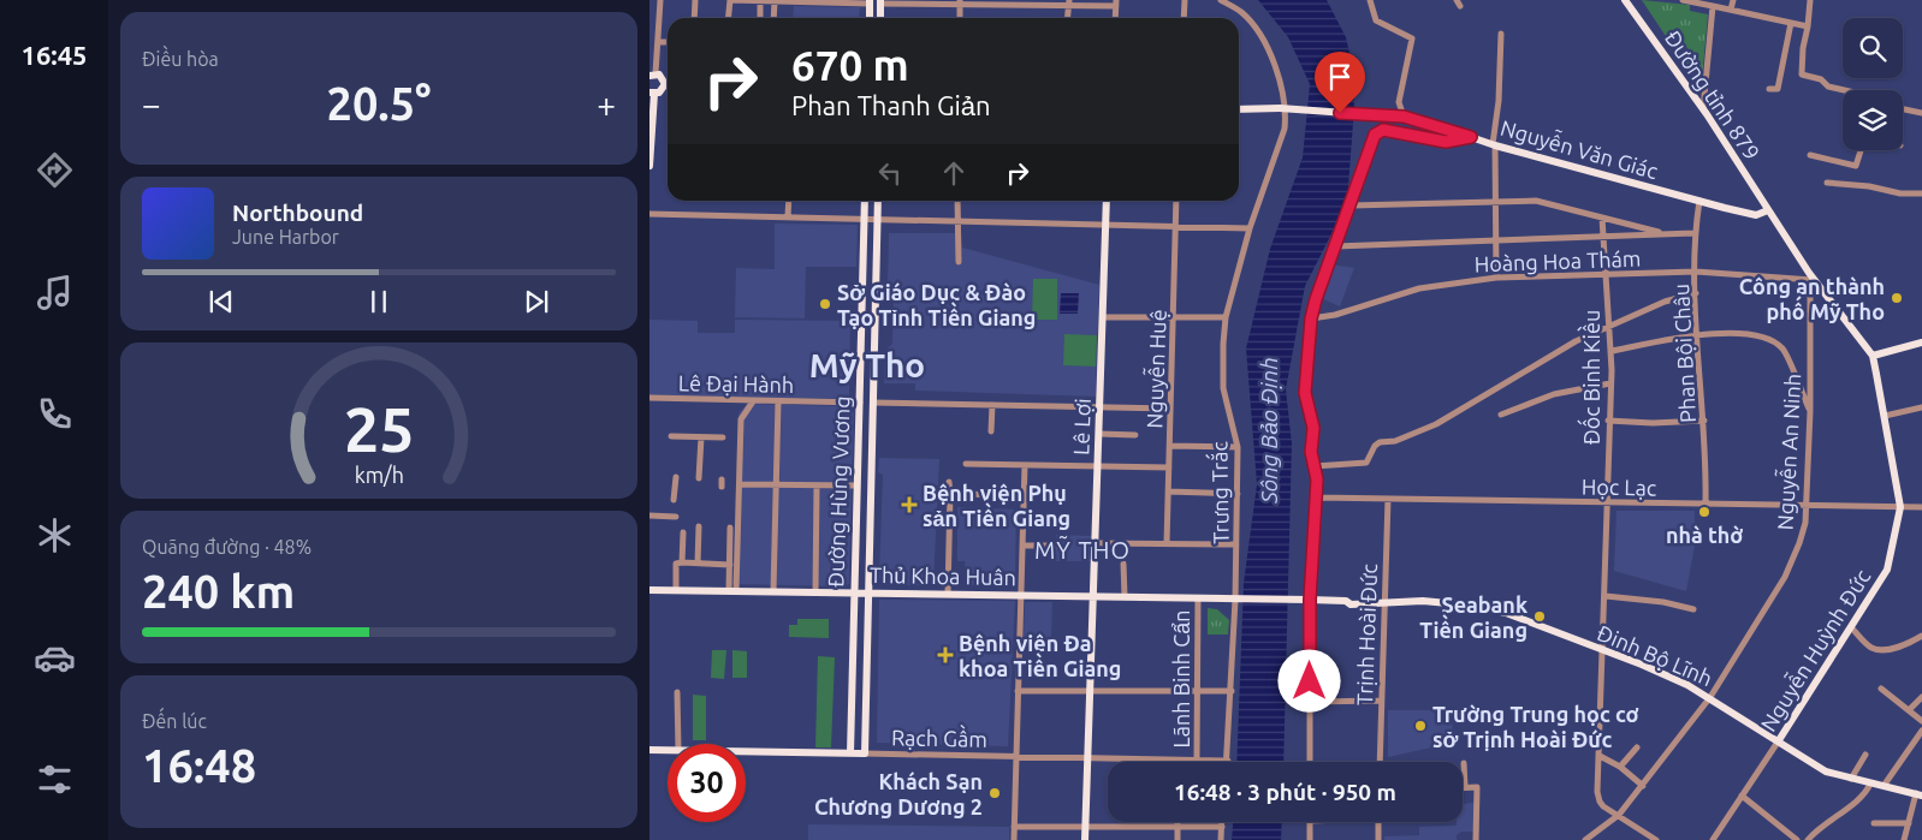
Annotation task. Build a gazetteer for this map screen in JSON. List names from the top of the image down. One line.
{"streets":{"main road":["Đường tỉnh 879","Nguyễn Văn Giác","Lê Lợi","Đường Hùng Vương","Thủ Khoa Huân","Nguyễn Huỳnh Đức","Đinh Bộ Lĩnh","Rạch Gầm"],"street":["Hoàng Hoa Thám","Phan Bội Châu","Nguyễn Huệ","Đốc Binh Kiều","Lê Đại Hành","Nguyễn An Ninh","Học Lạc","Trưng Trắc","Trịnh Hoài Đức","Lãnh Binh Cẩn"]},"crossings":[["Đường tỉnh 879","Nguyễn Văn Giác"],["Đường tỉnh 879","Hoàng Hoa Thám"],["Đường tỉnh 879","Nguyễn An Ninh"],["Đường tỉnh 879","Nguyễn Huỳnh Đức"],["Nguyễn Văn Giác","Phan Bội Châu"],["Nguyễn Văn Giác","Trưng Trắc"],["Hoàng Hoa Thám","Phan Bội Châu"],["Hoàng Hoa Thám","Đốc Binh Kiều"],["Hoàng Hoa Thám","Nguyễn An Ninh"],["Phan Bội Châu","Học Lạc"],["Đốc Binh Kiều","Nguyễn An Ninh"],["Đốc Binh Kiều","Học Lạc"],["Đốc Binh Kiều","Đinh Bộ Lĩnh"],["Lê Đại Hành","Đường Hùng Vương"],["Lê Lợi","Thủ Khoa Huân"],["Lê Lợi","Rạch Gầm"],["Nguyễn An Ninh","Học Lạc"],["Nguyễn An Ninh","Đinh Bộ Lĩnh"],["Học Lạc","Trịnh Hoài Đức"],["Học Lạc","Nguyễn Huỳnh Đức"],["Đường Hùng Vương","Thủ Khoa Huân"],["Đường Hùng Vương","Rạch Gầm"],["Trưng Trắc","Thủ Khoa Huân"],["Trưng Trắc","Rạch Gầm"],["Thủ Khoa Huân","Đinh Bộ Lĩnh"],["Thủ Khoa Huân","Lãnh Binh Cẩn"],["Trịnh Hoài Đức","Đinh Bộ Lĩnh"],["Nguyễn Huỳnh Đức","Đinh Bộ Lĩnh"],["Lãnh Binh Cẩn","Rạch Gầm"]],"districts":["Mỹ Tho","MỸ THO"],"water":["Sông Bảo Định"],"places":{"other":["Công an thành phố Mỹ Tho","Sở Giáo Dục & Đào Tạo Tỉnh Tiền Giang","nhà thờ","Seabank Tiền Giang","Trường Trung học cơ sở Trịnh Hoài Đức","Khách Sạn Chương Dương 2"],"health":["Bệnh viện Phụ sản Tiền Giang","Bệnh viện Đa khoa Tiền Giang"]},"page":{"tabs":"16:45","tile":["Điều hòa",["Quãng đường · 48%","240 km"],["Đến lúc","16:48"]],"turn":["670 m","Phan Thanh Giản"],"heat":["−","20.5°","+"],"song":["Northbound","June Harbor"],"limit":"30","trip":"16:48 · 3 phút · 950 m","gauge":["25","km/h"]}}
